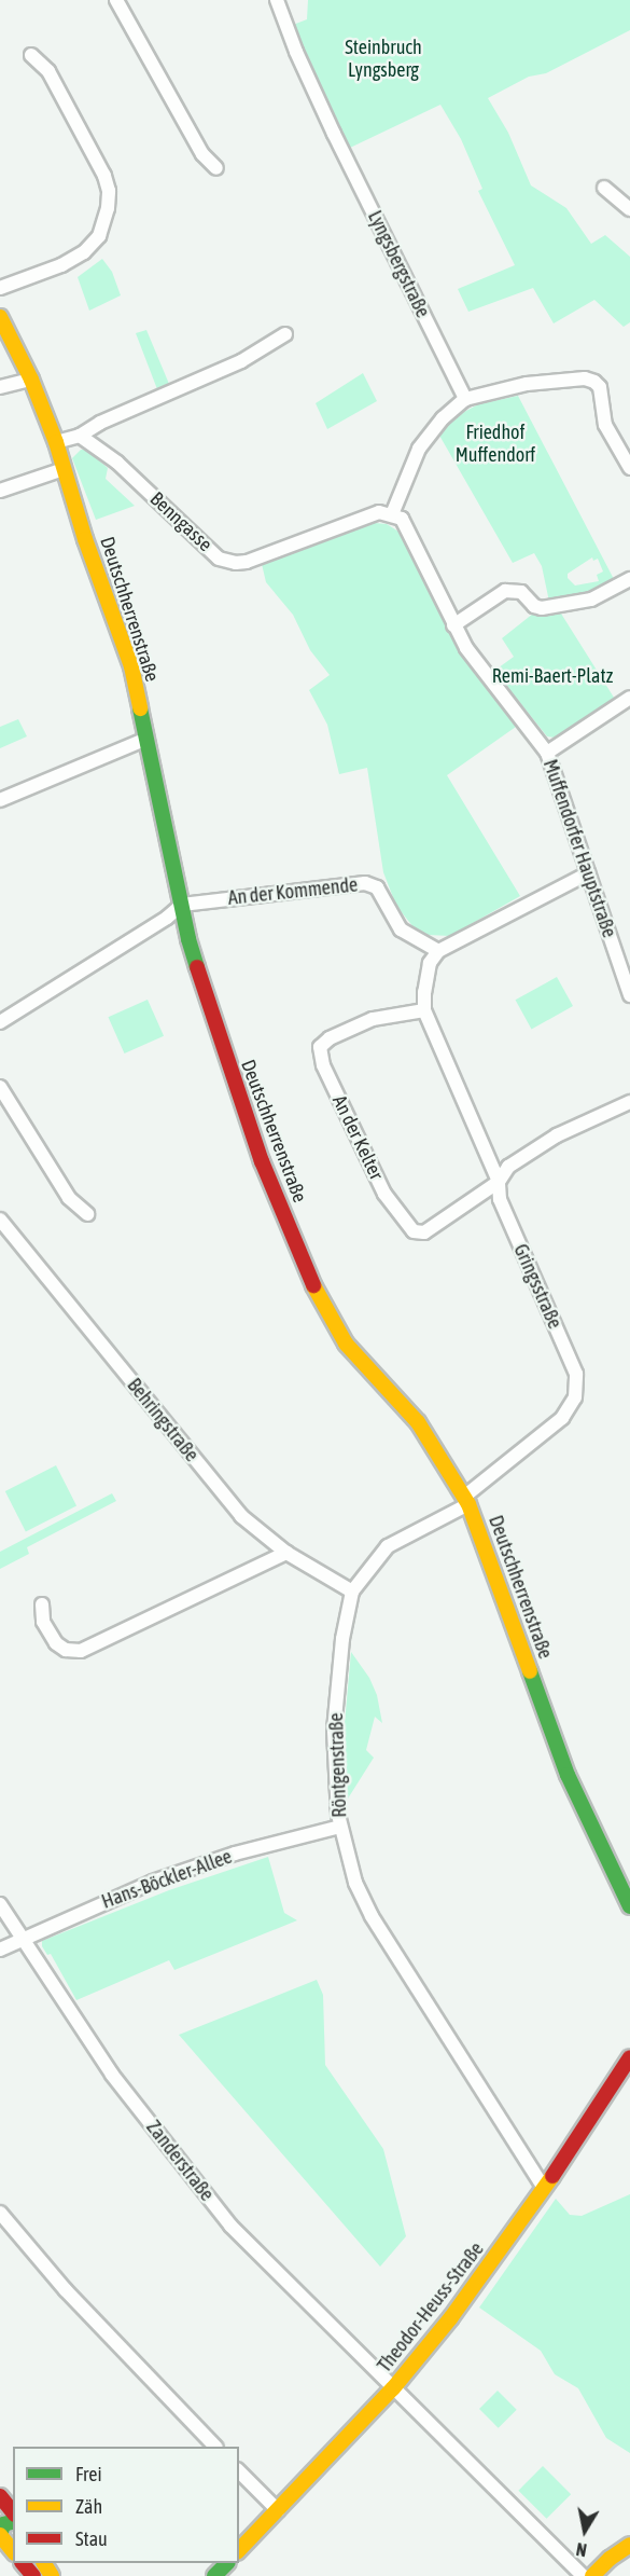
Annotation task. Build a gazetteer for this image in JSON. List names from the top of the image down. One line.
{"streets":{"street":["Lyngsbergstraße","Benngasse","Deutschherrenstraße","Muffendorfer Hauptstraße","An der Kommende","An der Kelter","Gringsstraße","Behringstraße","Röntgenstraße","Hans-Böckler-Allee","Zanderstraße","Theodor-Heuss-Straße"]},"crossings":[["Benngasse","Muffendorfer Hauptstraße"],["Deutschherrenstraße","An der Kommende"],["Deutschherrenstraße","Gringsstraße"],["Deutschherrenstraße","Röntgenstraße"],["An der Kelter","Gringsstraße"],["Gringsstraße","Röntgenstraße"],["Behringstraße","Röntgenstraße"],["Röntgenstraße","Hans-Böckler-Allee"],["Röntgenstraße","Theodor-Heuss-Straße"],["Hans-Böckler-Allee","Zanderstraße"],["Zanderstraße","Theodor-Heuss-Straße"]],"parks":["Steinbruch Lyngsberg","Friedhof Muffendorf","Remi-Baert-Platz"],"legend":["Frei","Zäh","Stau"],"north":"bottom"}
